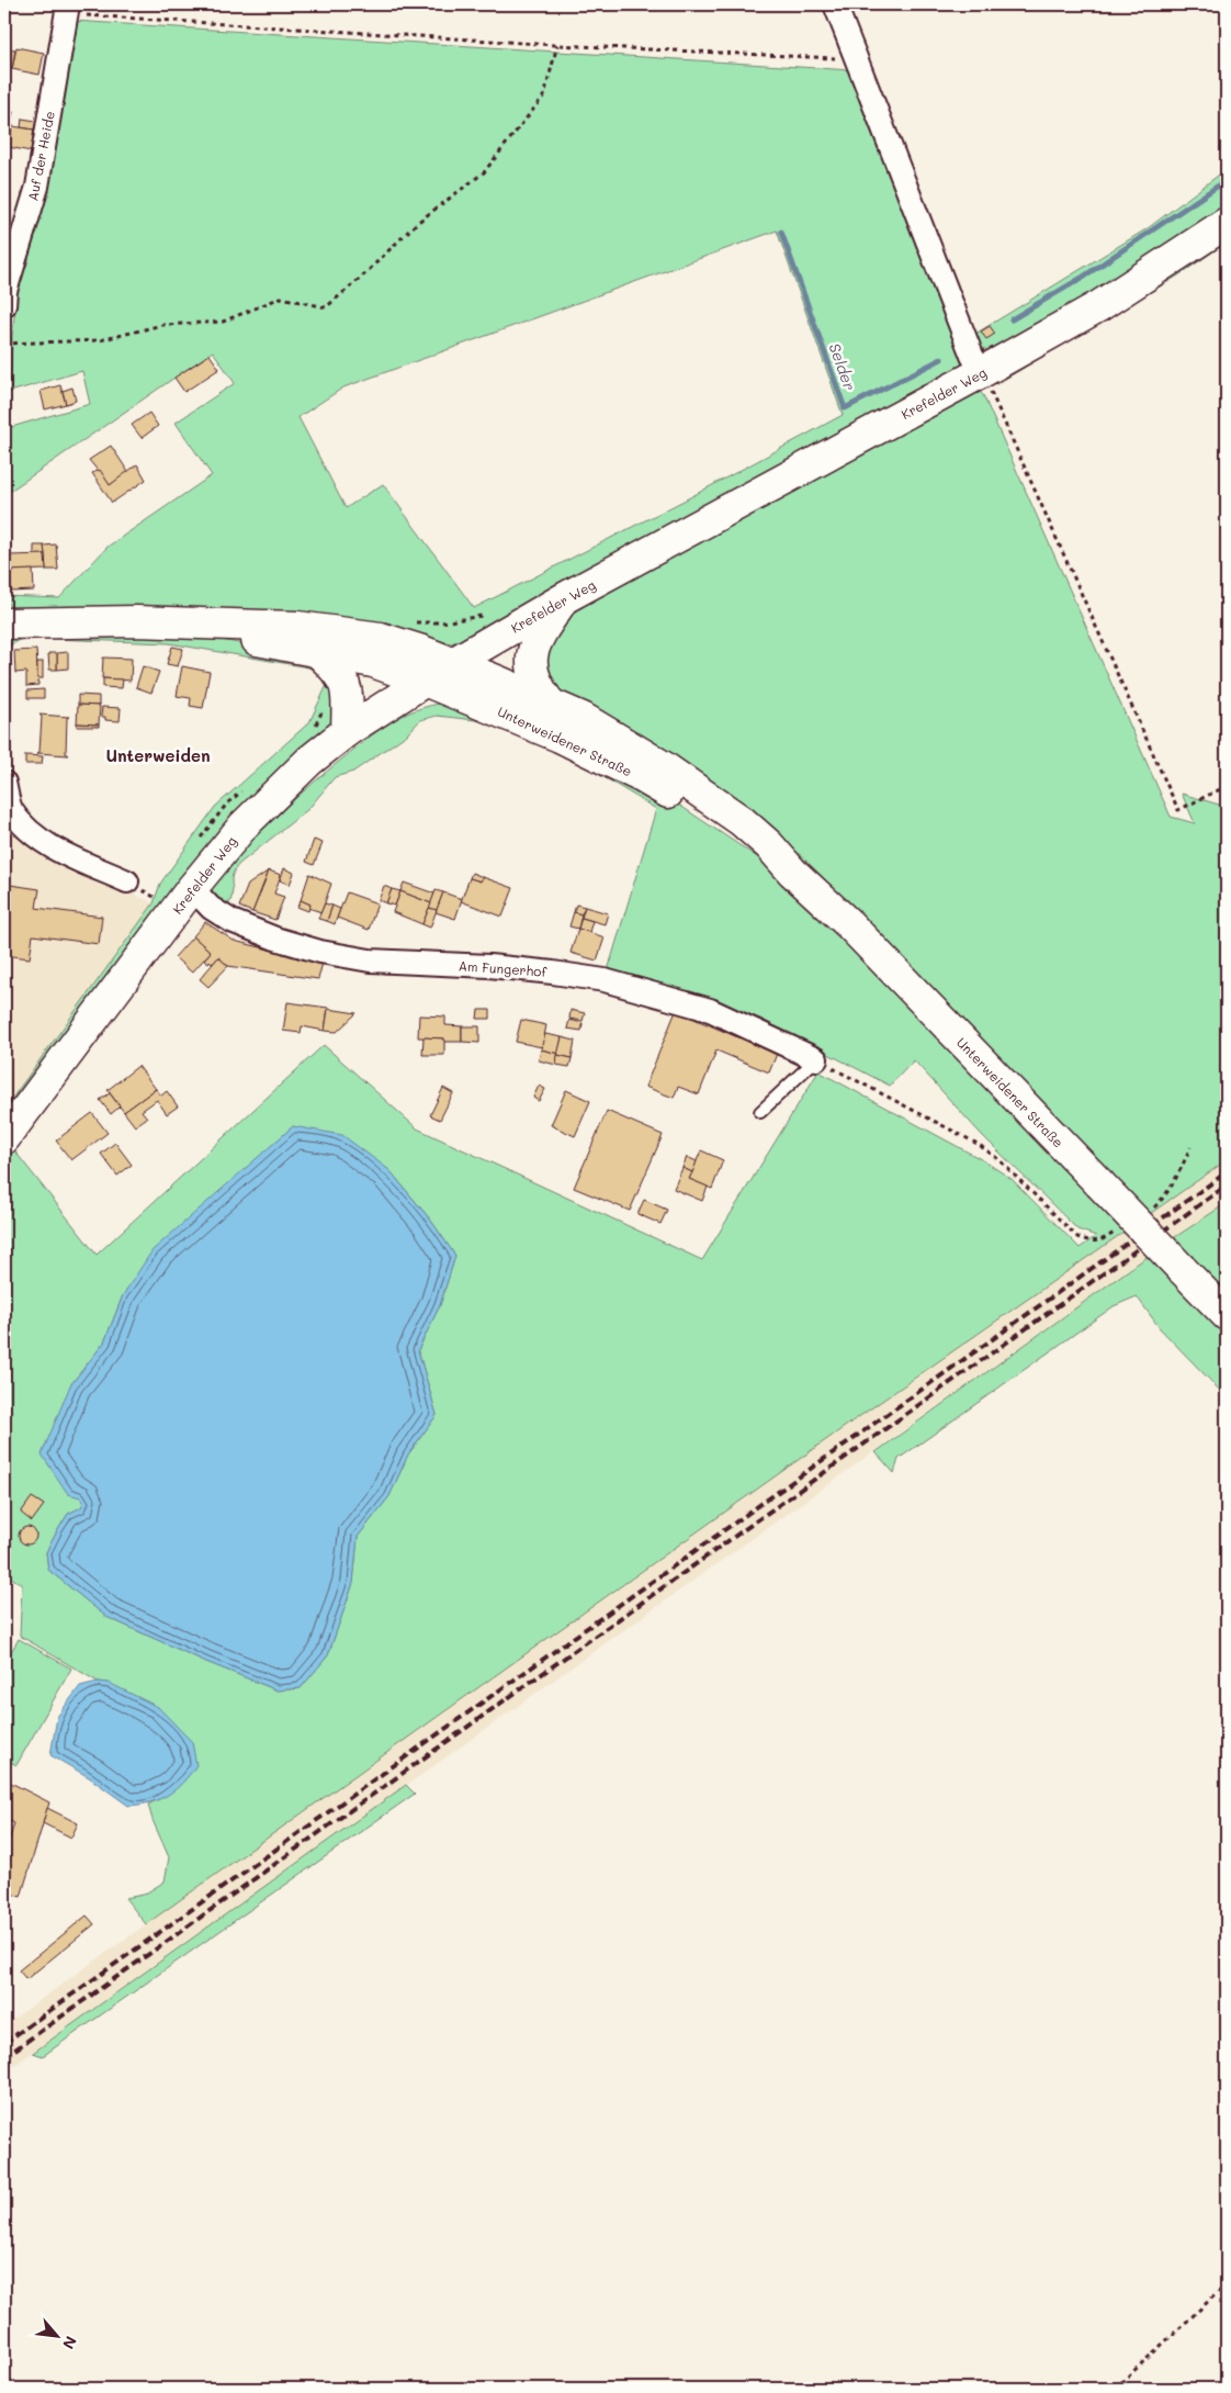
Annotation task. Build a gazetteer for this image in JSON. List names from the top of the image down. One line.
{"streets":{"street":["Auf der Heide","Krefelder Weg","Unterweidener Straße","Am Fungerhof"]},"crossings":[["Krefelder Weg","Unterweidener Straße"],["Krefelder Weg","Am Fungerhof"]],"districts":["Unterweiden"],"water":["Selder"],"north":"bottom right"}
